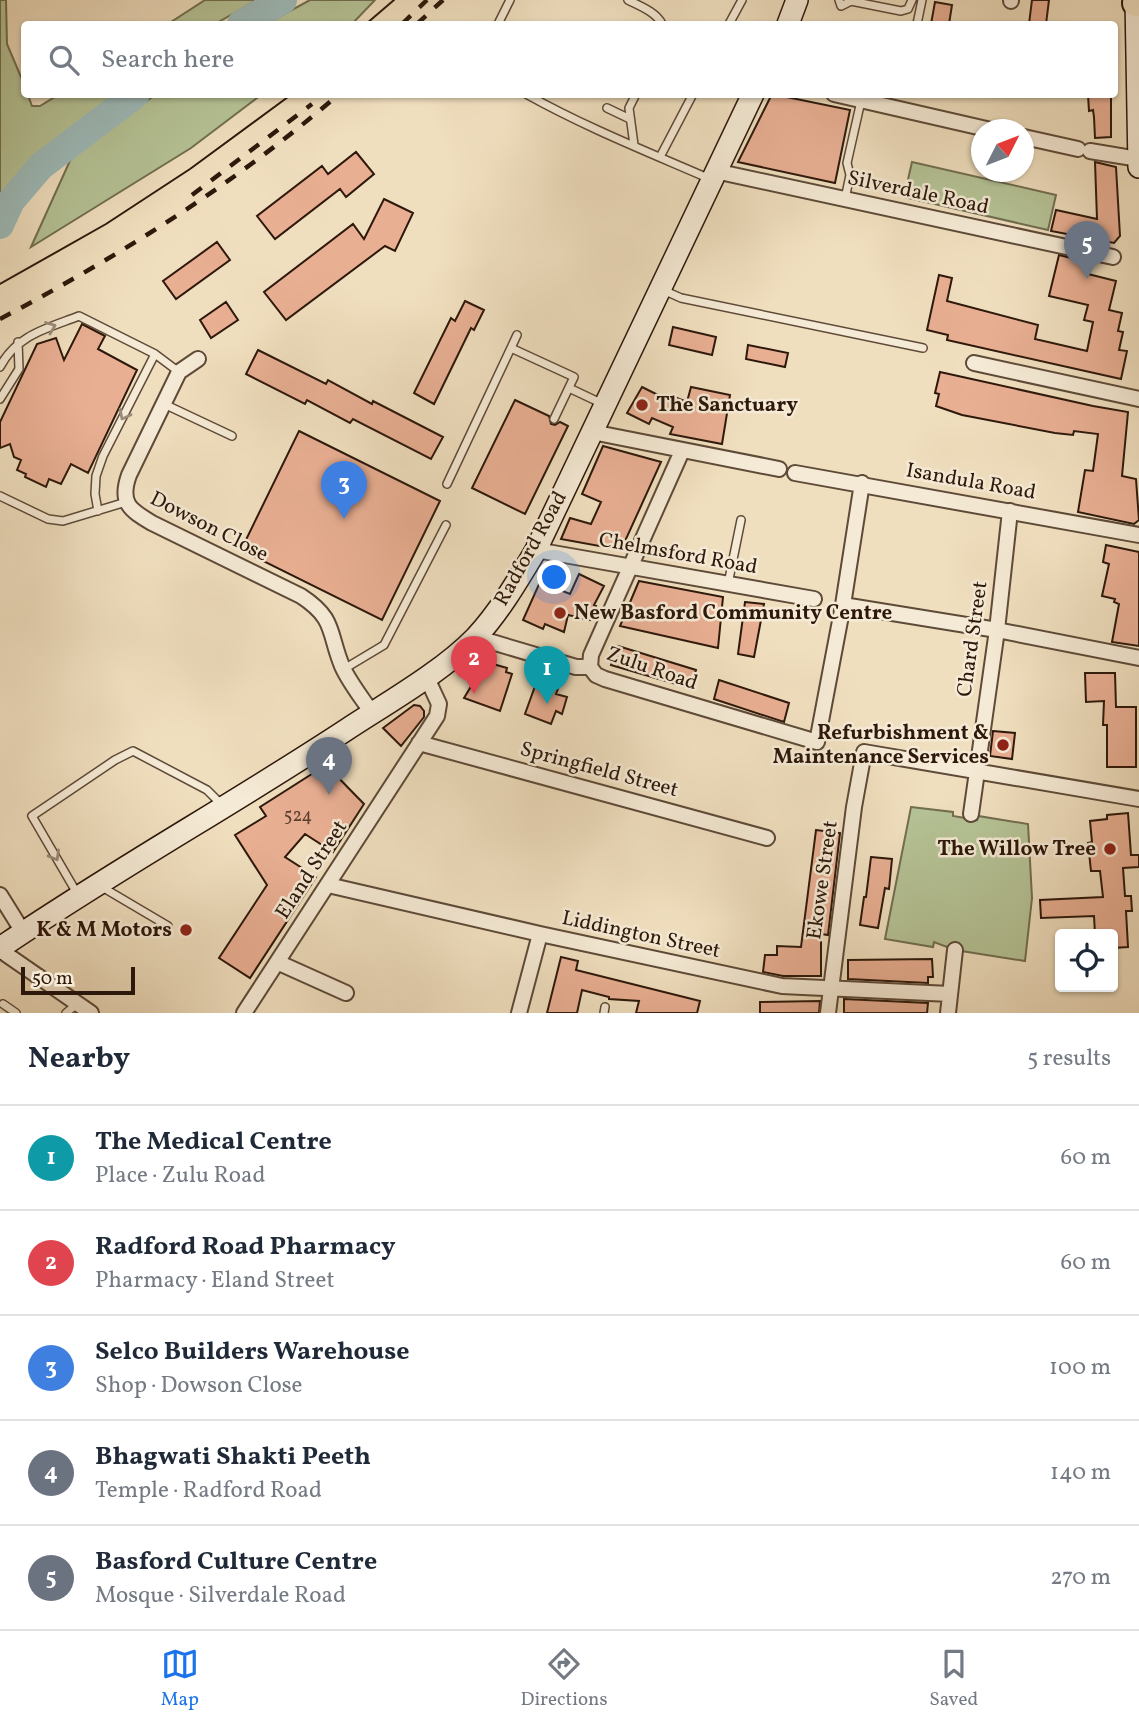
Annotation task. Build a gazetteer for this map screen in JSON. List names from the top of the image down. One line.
{"streets":{"street":["Silverdale Road","Isandula Road","Dowson Close","Radford Road","Chelmsford Road","Chard Street","Zulu Road","Springfield Street","Eland Street","Ekowe Street","Liddington Street"]},"crossings":[["Silverdale Road","Radford Road"],["Isandula Road","Chard Street"],["Dowson Close","Radford Road"],["Radford Road","Chelmsford Road"],["Radford Road","Zulu Road"],["Radford Road","Eland Street"],["Chard Street","Ekowe Street"],["Springfield Street","Eland Street"],["Eland Street","Liddington Street"],["Ekowe Street","Liddington Street"]],"places":["The Sanctuary","New Basford Community Centre","Refurbishment & Maintenance Services","The Willow Tree","K & M Motors"],"house_numbers":["524"],"scale_bar":"50 m","north":"top right","page":{"search":"Search here","pins":["5","3","2","1","4"],"scale":"50 m","heading":["Nearby","5 results"],"list":[{"mark":"1","name":"The Medical Centre","note":"Place · Zulu Road","value":"60 m"},{"mark":"2","name":"Radford Road Pharmacy","note":"Pharmacy · Eland Street","value":"60 m"},{"mark":"3","name":"Selco Builders Warehouse","note":"Shop · Dowson Close","value":"100 m"},{"mark":"4","name":"Bhagwati Shakti Peeth","note":"Temple · Radford Road","value":"140 m"},{"mark":"5","name":"Basford Culture Centre","note":"Mosque · Silverdale Road","value":"270 m"}],"nav":["Map","Directions","Saved"]}}
